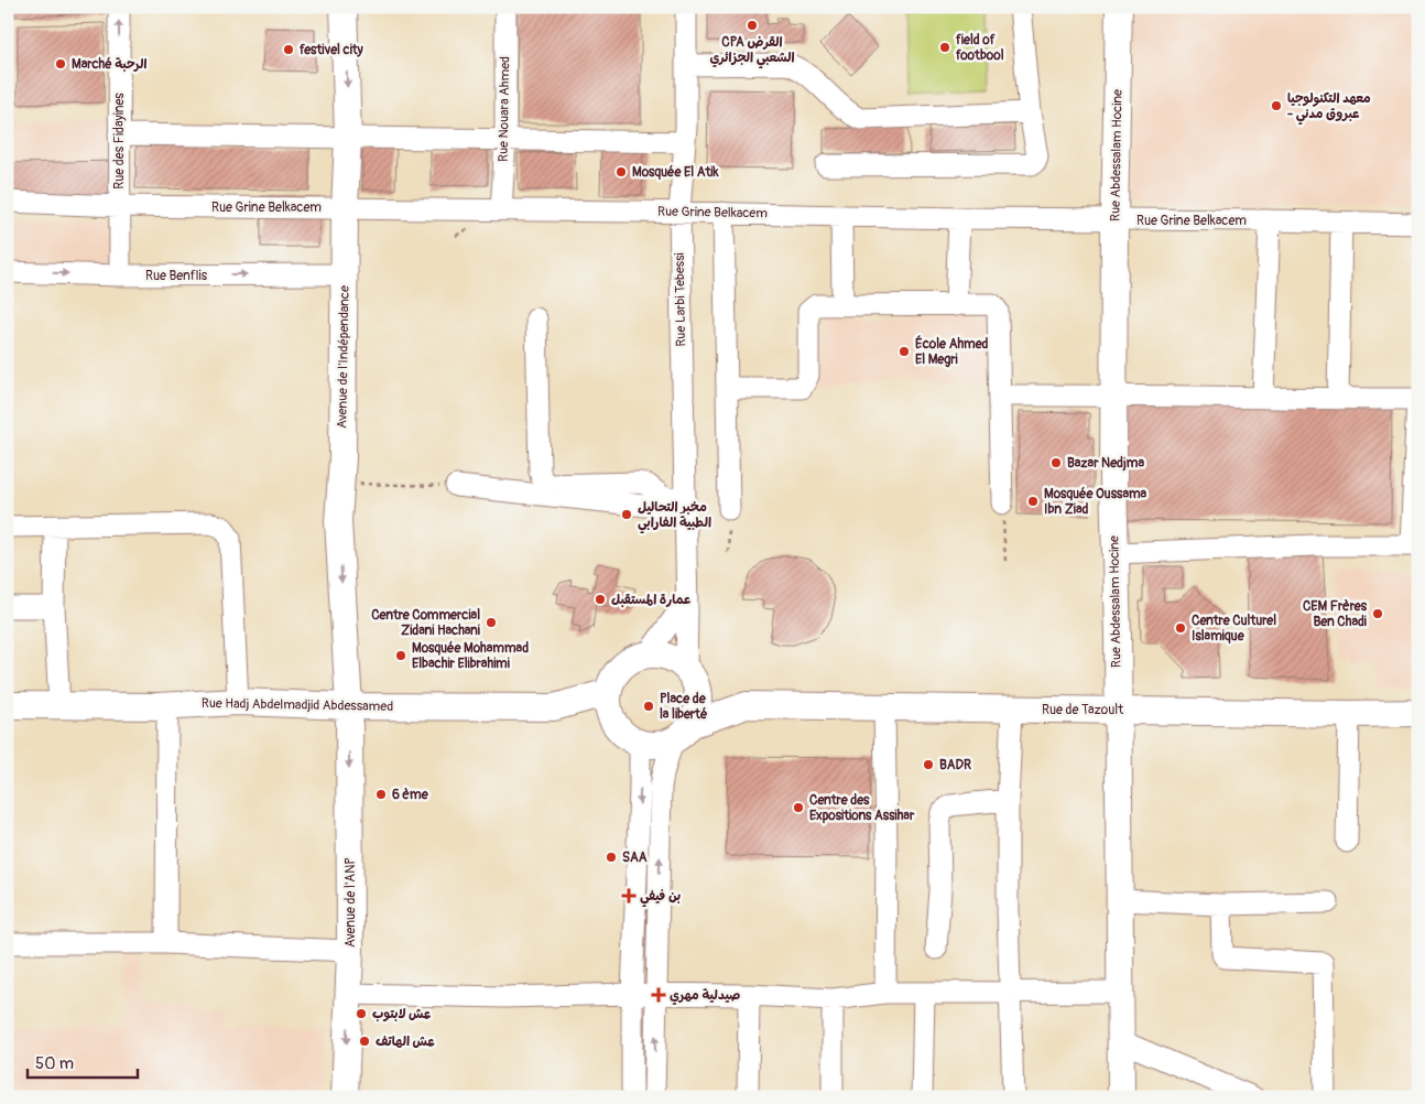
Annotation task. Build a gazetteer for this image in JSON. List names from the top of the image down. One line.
{"streets":{"main road":["Rue Abdessalam Hocine","Avenue de l'Indépendance","Rue Hadj Abdelmadjid Abdessamed","Rue de Tazoult","Avenue de l'ANP"],"street":["Rue Nouara Ahmed","Rue des Fidayines","Rue Grine Belkacem","Rue Benflis","Rue Larbi Tebessi"]},"crossings":[["Rue Nouara Ahmed","Rue Grine Belkacem"],["Rue des Fidayines","Rue Grine Belkacem"],["Rue des Fidayines","Rue Benflis"],["Rue Abdessalam Hocine","Rue Grine Belkacem"],["Rue Abdessalam Hocine","Rue de Tazoult"],["Rue Grine Belkacem","Rue Larbi Tebessi"],["Rue Grine Belkacem","Avenue de l'Indépendance"],["Rue Benflis","Avenue de l'Indépendance"],["Rue Larbi Tebessi","Rue Hadj Abdelmadjid Abdessamed"],["Rue Larbi Tebessi","Rue de Tazoult"],["Avenue de l'Indépendance","Rue Hadj Abdelmadjid Abdessamed"],["Avenue de l'Indépendance","Avenue de l'ANP"],["Rue Hadj Abdelmadjid Abdessamed","Rue de Tazoult"],["Rue Hadj Abdelmadjid Abdessamed","Avenue de l'ANP"]],"one_way":["Rue des Fidayines","Avenue de l'Indépendance","Avenue de l'ANP"],"places":{"other":["CPA القرض الشعبي الجزائري","field of footbool","festivel city","Marché الرحبة","معهد التكنولوجيا - عبروق مدني","Mosquée El Atik","École Ahmed El Megri","Bazar Nedjma","Mosquée Oussama Ibn Ziad","مخبر التحاليل الطبية الفارابي","عمارة المستقبل","CEM Frères Ben Chadi","Centre Commercial Zidani Hachani","Centre Culturel Islamique","Mosquée Mohammad Elbachir Elibrahimi","Place de la liberté","BADR","6 ème","Centre des Expositions Assihar","SAA","عِش لابتوب","عِش الهاتف"],"health":["بن فيفي","صيدلية مهري"]},"scale_bar":"50 m"}
